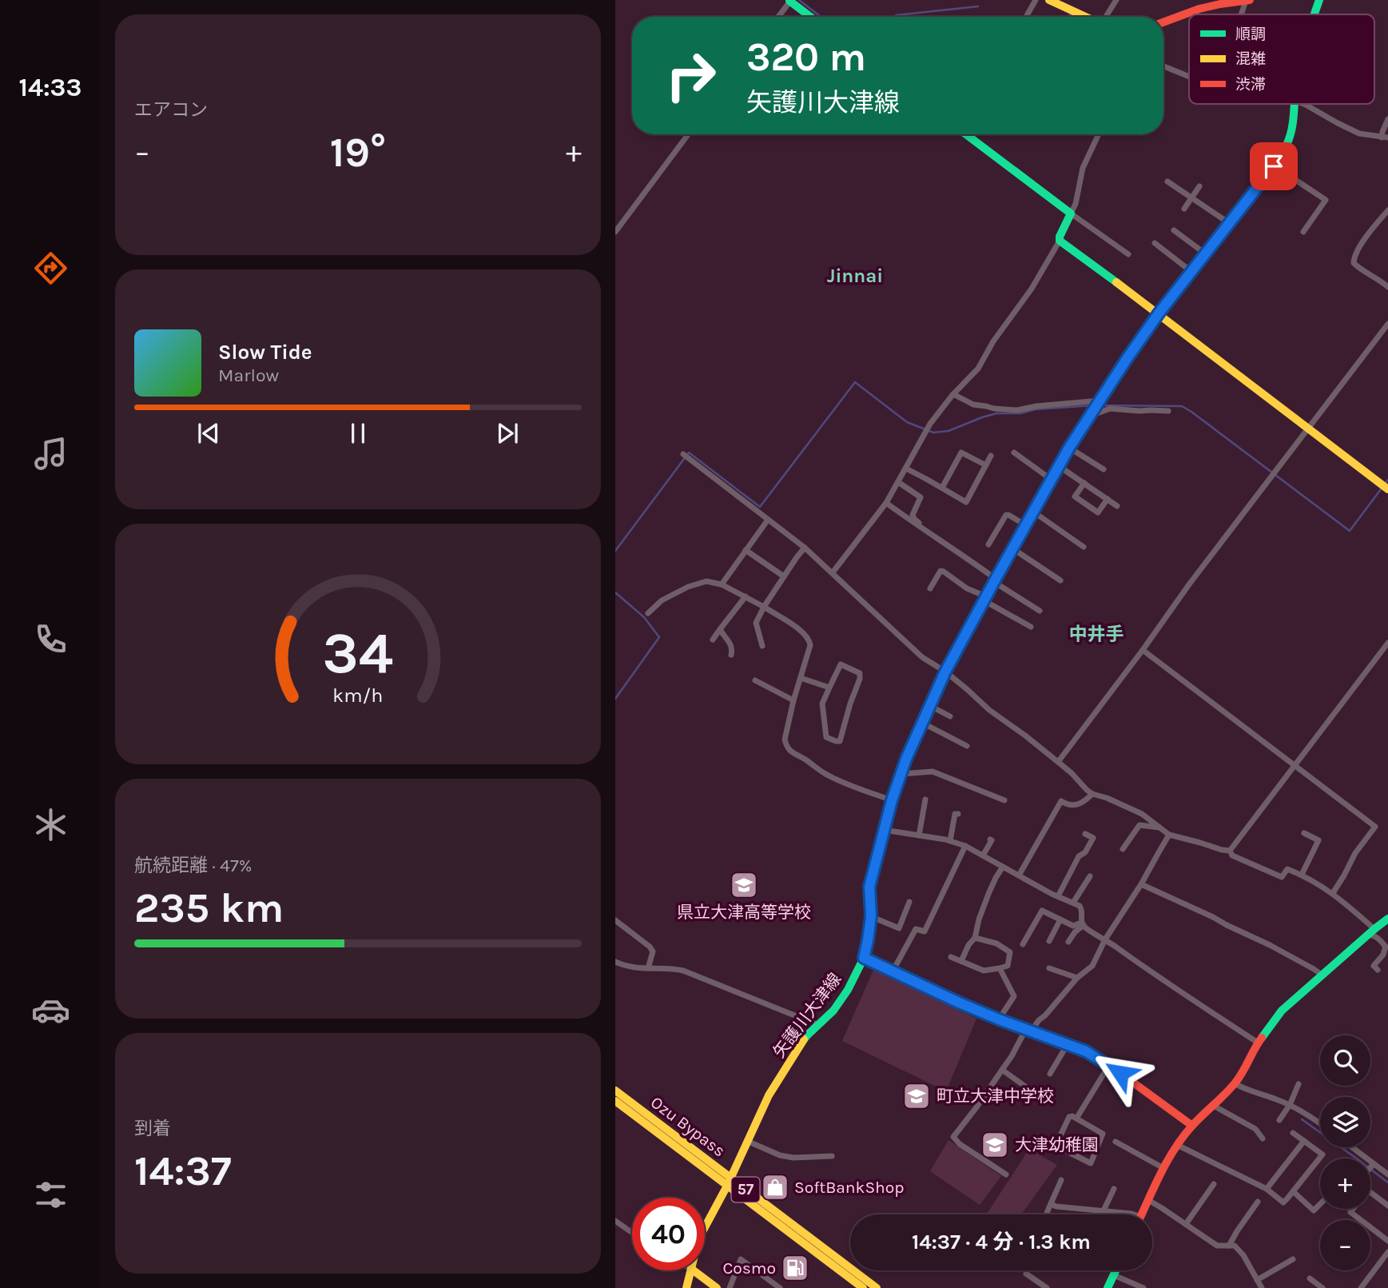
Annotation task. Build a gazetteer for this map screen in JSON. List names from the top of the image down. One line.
{"streets":{"main road":["矢護川大津線","Ozu Bypass","57"]},"crossings":[["矢護川大津線","Ozu Bypass"]],"districts":["Jinnai","中井手"],"places":{"school or university":["県立大津高等学校","町立大津中学校","大津幼稚園"],"shop":["SoftBankShop"],"fuel station":["Cosmo"]},"legend":["順調","混雑","渋滞"],"page":{"tabs":"14:33","tile":["エアコン",["航続距離 · 47%","235 km"],["到着","14:37"]],"turn":["320 m","矢護川大津線"],"heat":["−","19°","+"],"song":["Slow Tide","Marlow"],"map_buttons":["+","−"],"limit":"40","trip":"14:37 · 4 分 · 1.3 km","gauge":["34","km/h"]}}
